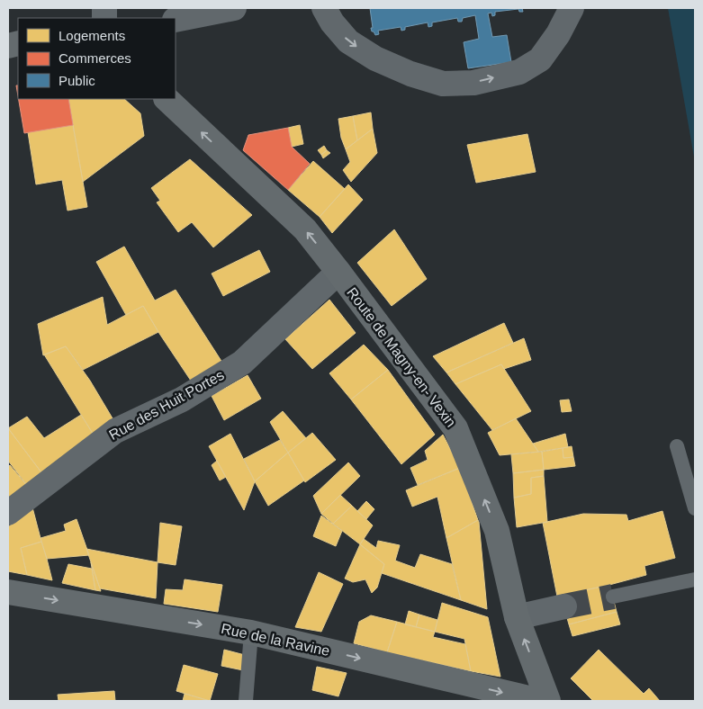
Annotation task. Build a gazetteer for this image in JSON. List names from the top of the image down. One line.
{"streets":{"main road":["Route de Magny-en- Vexin","Rue de la Ravine"],"street":["Rue des Huit Portes"]},"crossings":[["Route de Magny-en- Vexin","Rue des Huit Portes"]],"one_way":["Route de Magny-en- Vexin","Rue de la Ravine"],"legend":["Logements","Commerces","Public"]}
